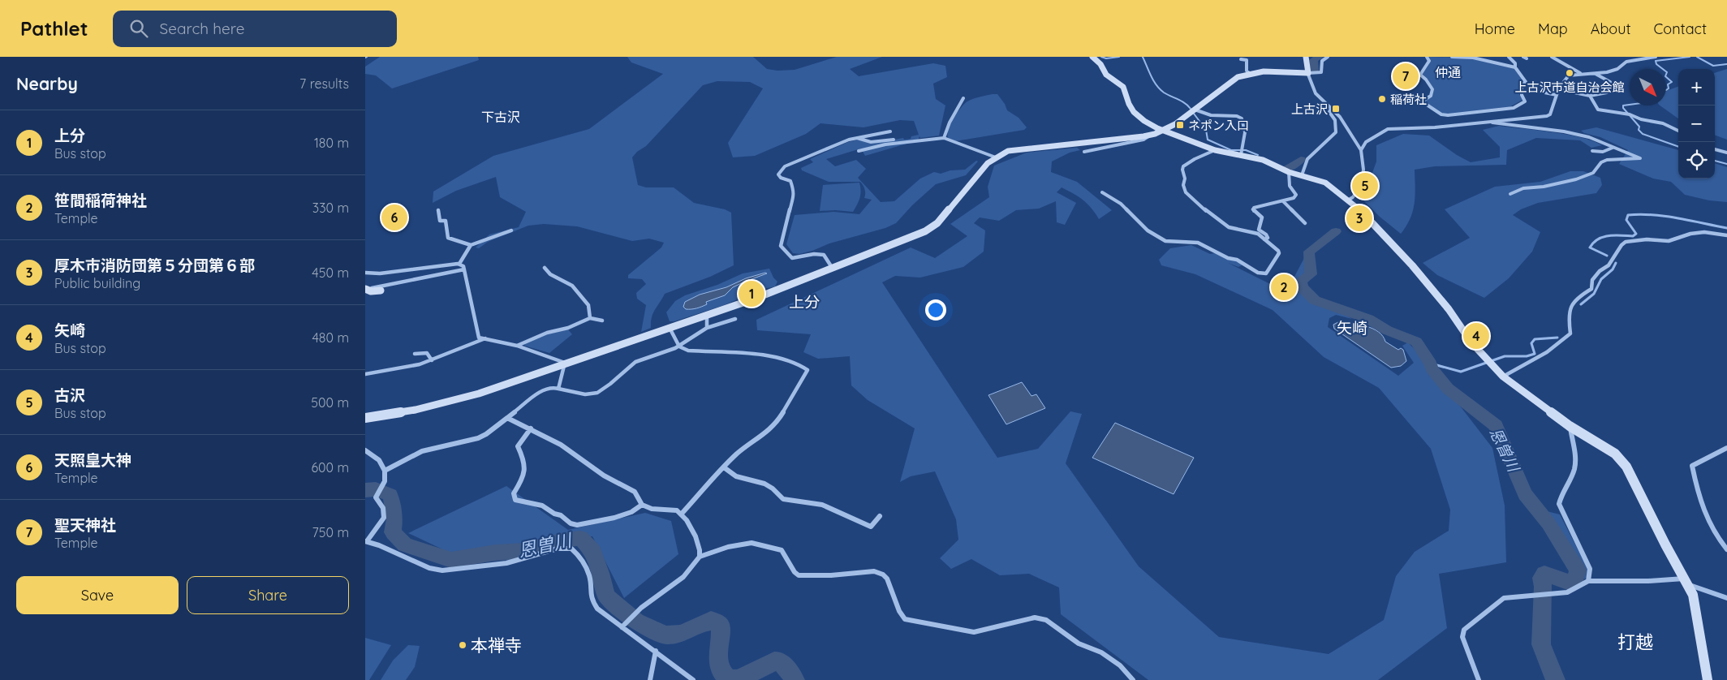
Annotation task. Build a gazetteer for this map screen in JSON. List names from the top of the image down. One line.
{"districts":["仲通","下古沢","上分","矢崎","打越"],"water":["恩曽川"],"places":{"other":["上古沢市道自治会館","稲荷社","本禅寺"],"transit":["上古沢","ネポン入口"]},"north":"bottom right","page":{"header":"Pathlet","search":"Search here","nav":["Home","Map","About","Contact"],"heading":["Nearby","7 results"],"pins":["7","5","6","3","2","1","4"],"map_buttons":["+","−"],"list":[{"mark":"1","name":"上分","note":"Bus stop","value":"180 m"},{"mark":"2","name":"笹間稲荷神社","note":"Temple","value":"330 m"},{"mark":"3","name":"厚木市消防団第５分団第６部","note":"Public building","value":"450 m"},{"mark":"4","name":"矢崎","note":"Bus stop","value":"480 m"},{"mark":"5","name":"古沢","note":"Bus stop","value":"500 m"},{"mark":"6","name":"天照皇大神","note":"Temple","value":"600 m"},{"mark":"7","name":"聖天神社","note":"Temple","value":"750 m"}],"buttons":["Save","Share"]}}
